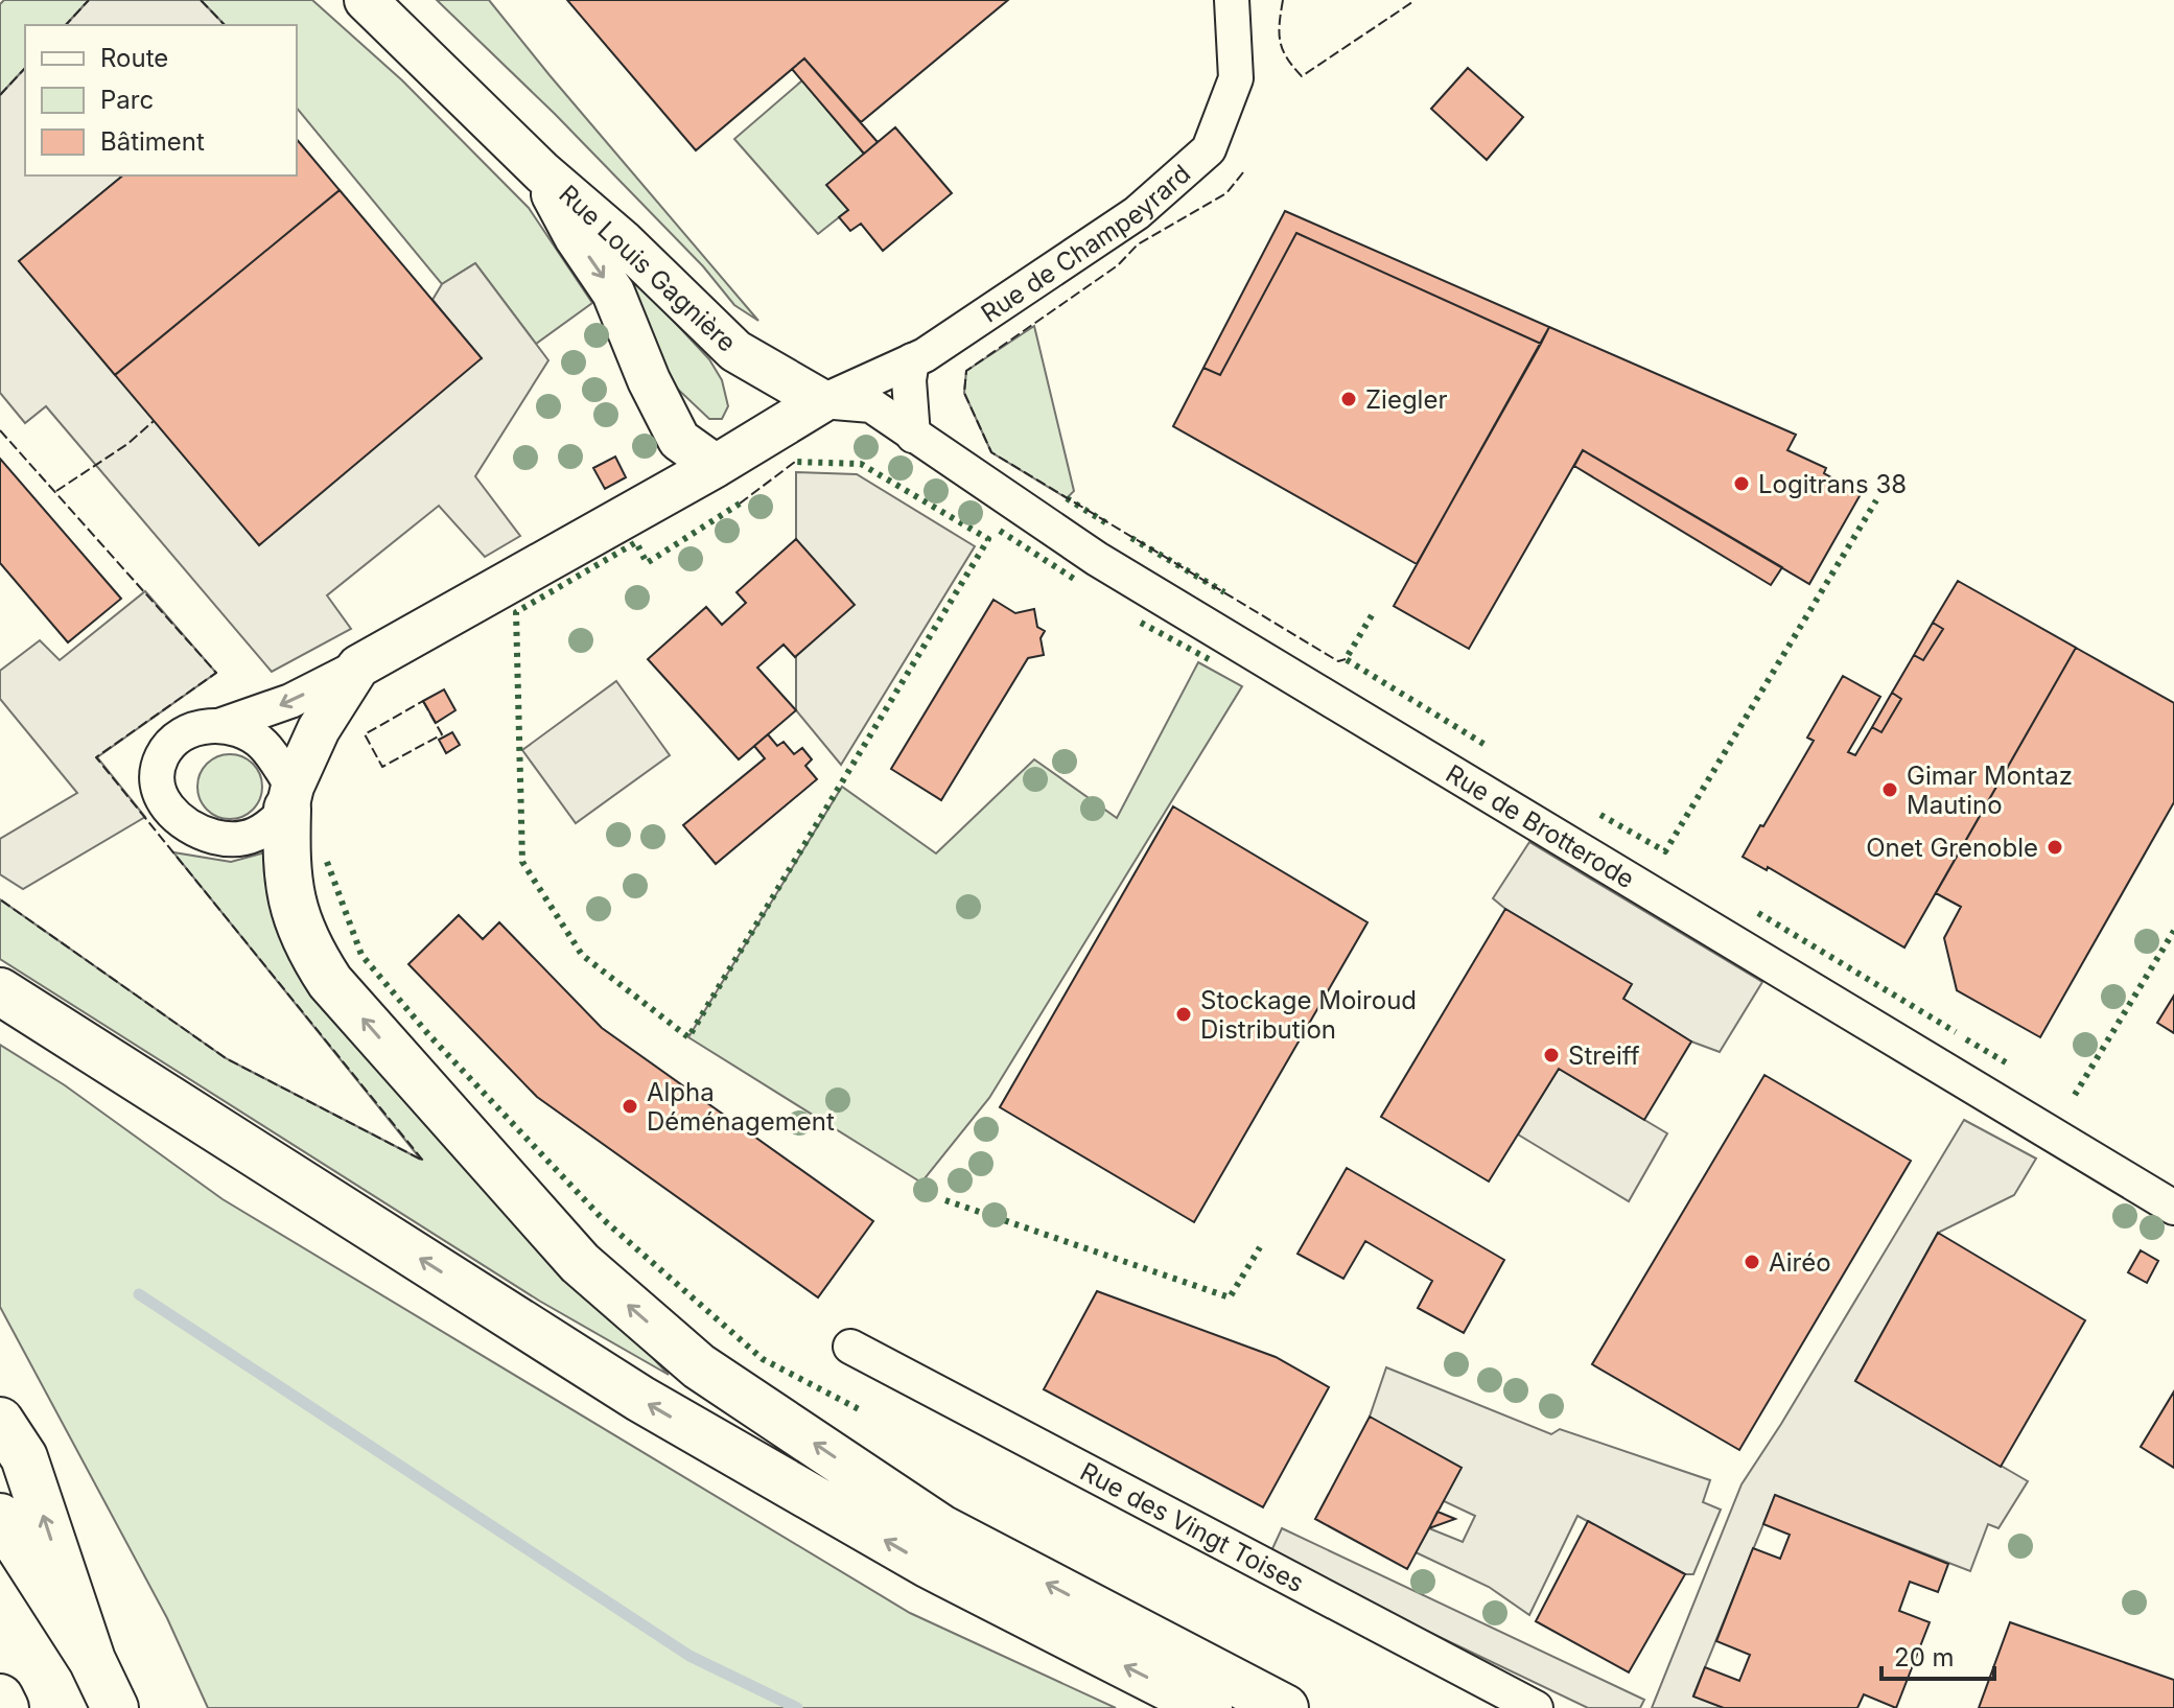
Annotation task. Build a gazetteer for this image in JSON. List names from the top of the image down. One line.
{"streets":{"street":["Rue de Champeyrard","Rue Louis Gagnière","Rue de Brotterode","Rue des Vingt Toises"]},"crossings":[["Rue de Champeyrard","Rue Louis Gagnière"],["Rue de Champeyrard","Rue de Brotterode"],["Rue Louis Gagnière","Rue de Brotterode"]],"places":["Ziegler","Logitrans 38","Gimar Montaz Mautino","Onet Grenoble","Stockage Moiroud Distribution","Streiff","Alpha Déménagement","Airéo"],"legend":["Route","Parc","Bâtiment"],"scale_bar":"20 m"}
